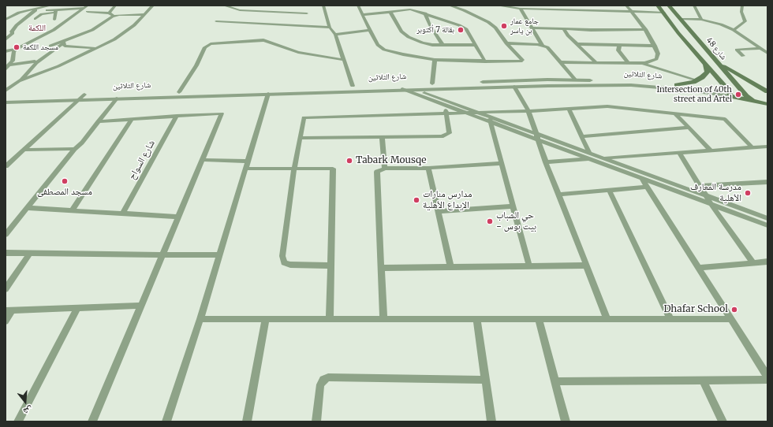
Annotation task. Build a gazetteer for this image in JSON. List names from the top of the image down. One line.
{"streets":{"main road":["شارع 48","شارع الثلاثين"],"street":["شارع السواح"]},"crossings":[["شارع 48","شارع الثلاثين"]],"districts":["اللكمة"],"places":["جامع عمار بن ياسر","بقالة 7 أكتوبر","مسجد اللكمة","Intersection of 40th street and Artel","Tabark Mousqe","مسجد المصطفى","مدرسة المعارف الأهلية","مدارس منارات الإبداع الأهلية","حي الشباب - بيت بوس","Dhafar School"],"north":"bottom"}
